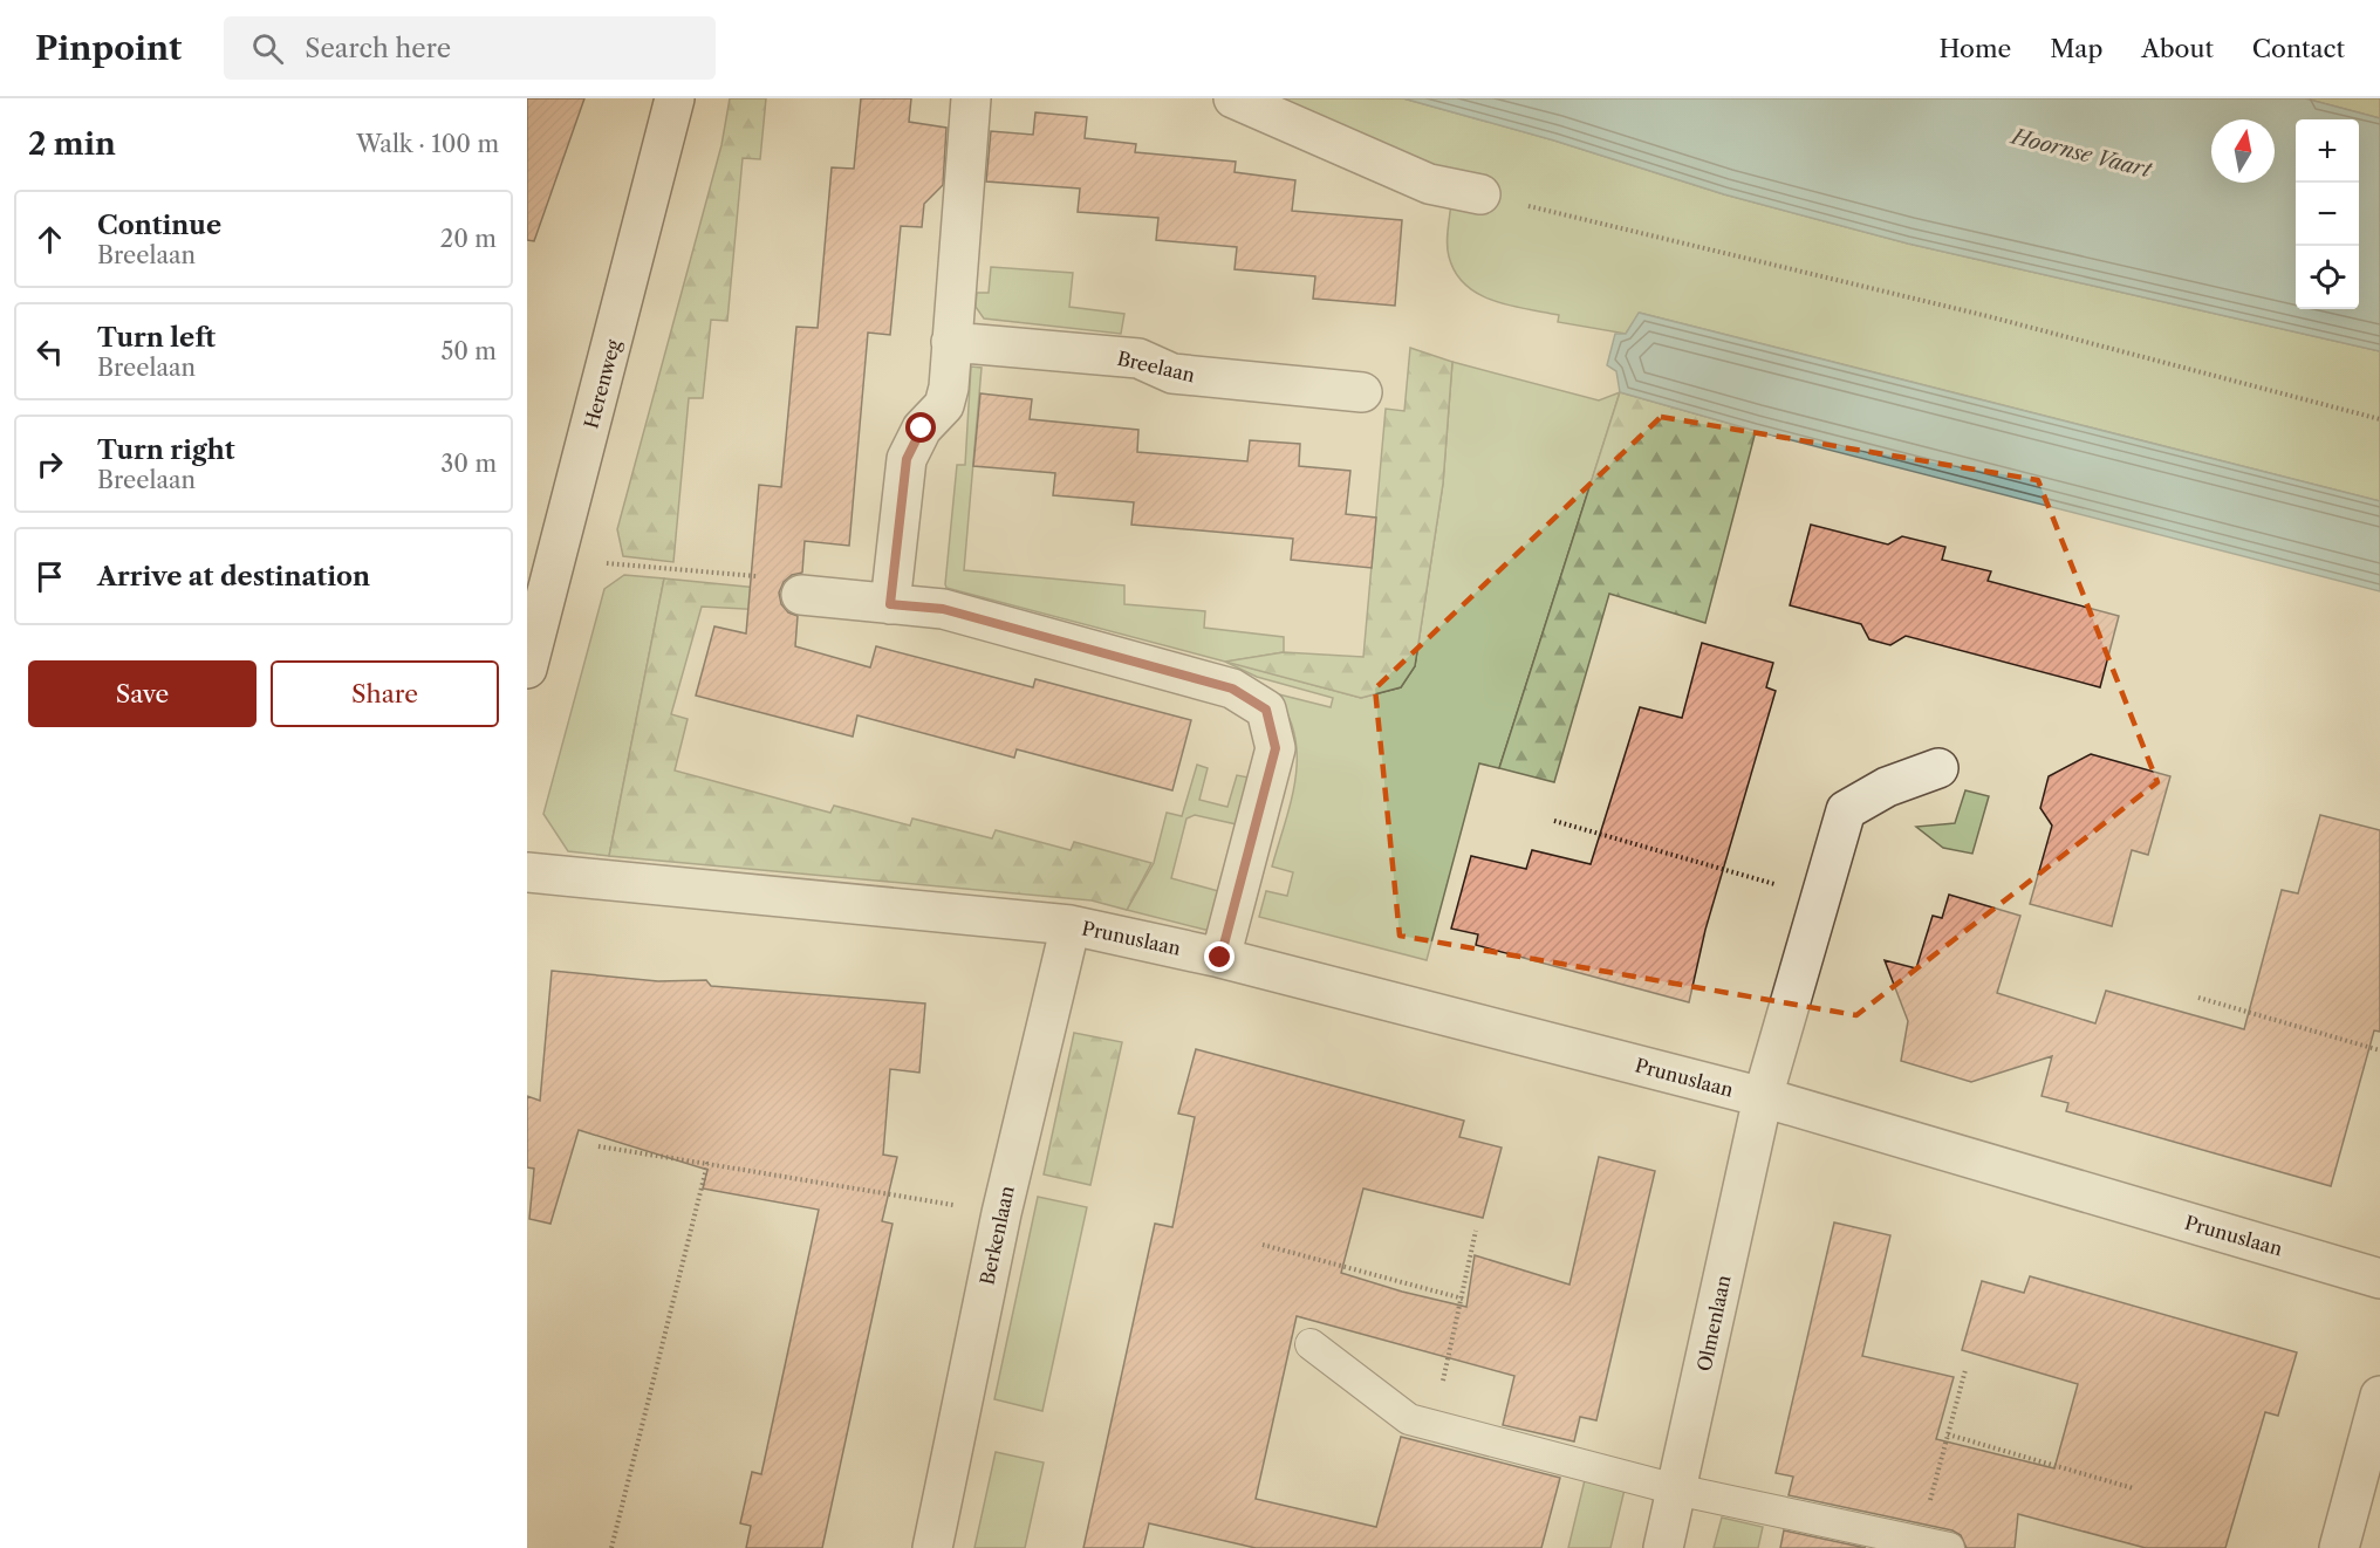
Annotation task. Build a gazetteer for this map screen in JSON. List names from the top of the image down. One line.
{"streets":{"street":["Breelaan","Herenweg","Prunuslaan","Berkenlaan","Olmenlaan"]},"crossings":[["Prunuslaan","Berkenlaan"],["Prunuslaan","Olmenlaan"]],"water":["Hoornse Vaart"],"north":"top","page":{"header":"Pinpoint","search":"Search here","nav":["Home","Map","About","Contact"],"heading":["2 min","Walk · 100 m"],"map_buttons":["+","−"],"list":[["Continue","Breelaan","20 m"],["Turn left","Breelaan","50 m"],["Turn right","Breelaan","30 m"],"Arrive at destination"],"buttons":["Save","Share"]}}
